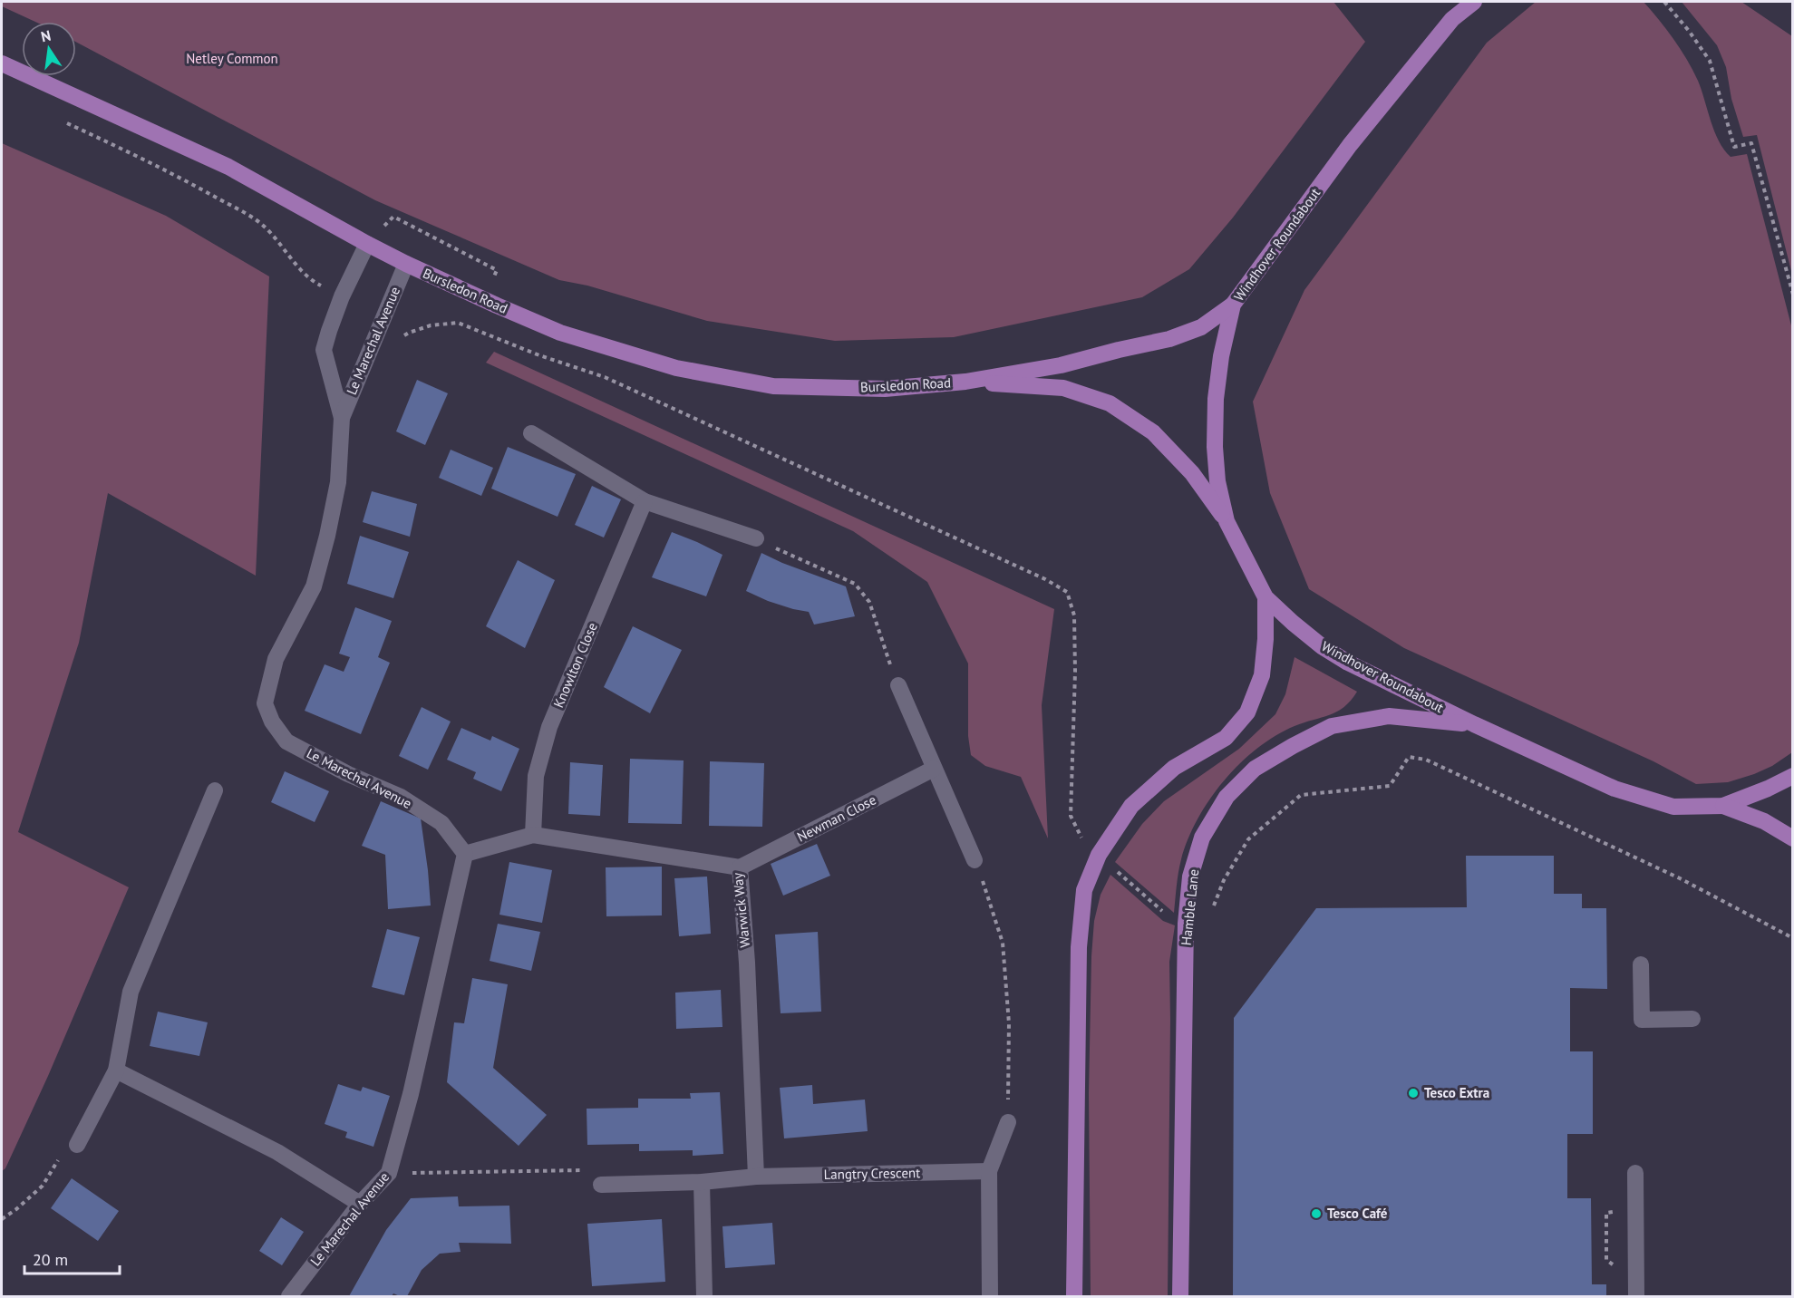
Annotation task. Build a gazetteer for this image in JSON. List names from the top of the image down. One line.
{"streets":{"main road":["Windhover Roundabout","Bursledon Road","Hamble Lane"],"street":["Le Marechal Avenue","Knowlton Close","Newman Close","Warwick Way","Langtry Crescent"]},"crossings":[["Windhover Roundabout","Bursledon Road"],["Windhover Roundabout","Hamble Lane"],["Bursledon Road","Le Marechal Avenue"],["Le Marechal Avenue","Warwick Way"],["Knowlton Close","Warwick Way"],["Newman Close","Warwick Way"],["Warwick Way","Langtry Crescent"]],"parks":["Netley Common"],"places":["Tesco Extra","Tesco Café"],"scale_bar":"20 m","north":"top"}
